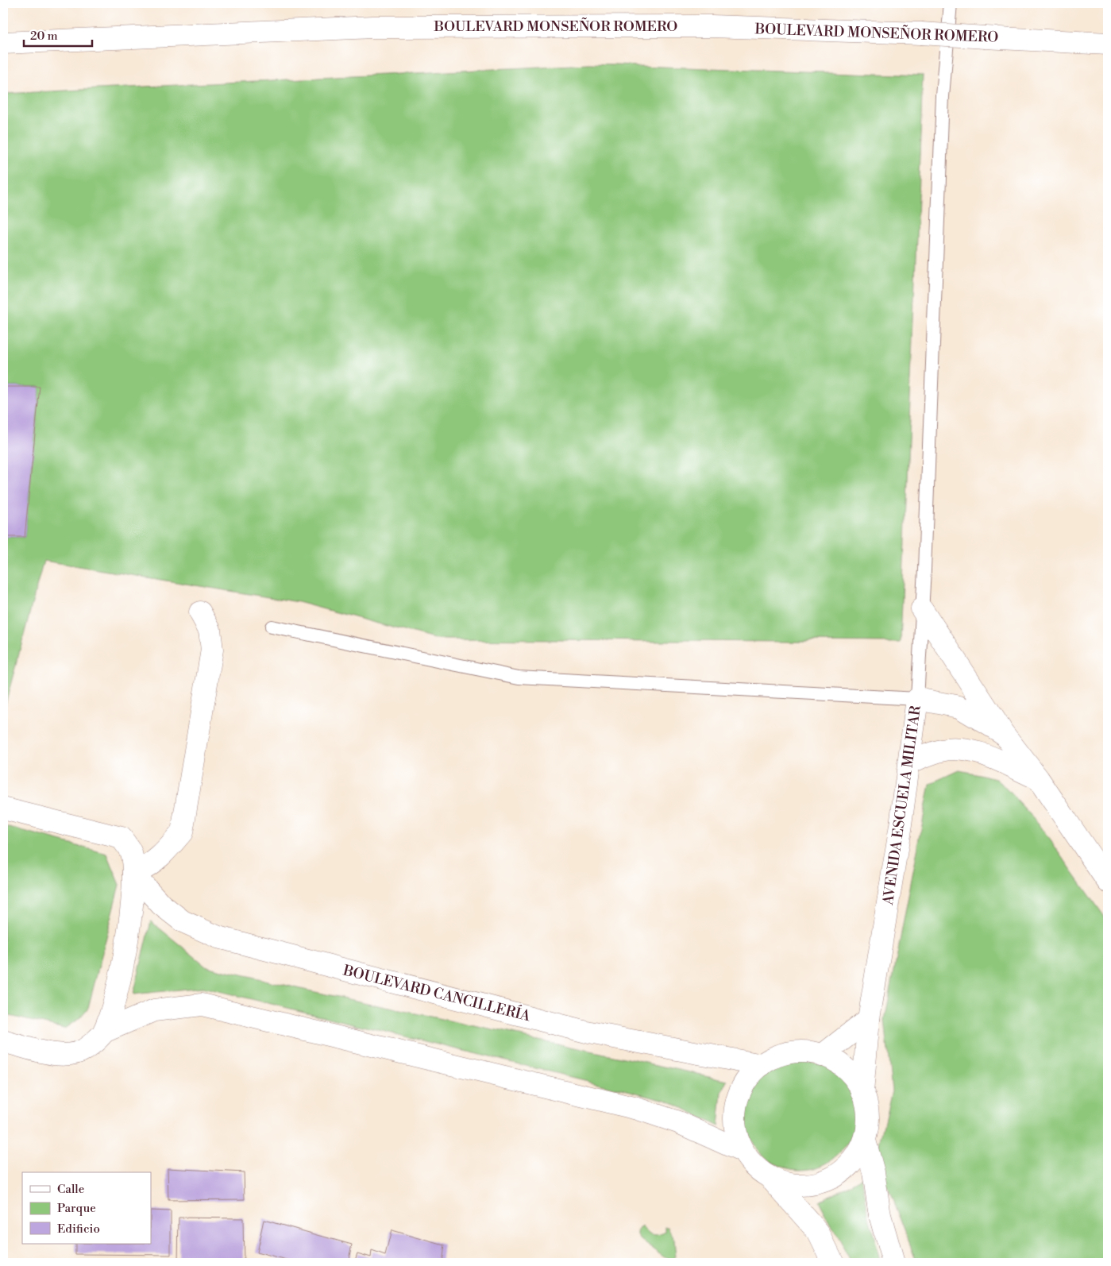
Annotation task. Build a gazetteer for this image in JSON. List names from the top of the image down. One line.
{"streets":{"main road":["BOULEVARD MONSEÑOR ROMERO","AVENIDA ESCUELA MILITAR","BOULEVARD CANCILLERÍA"]},"crossings":[["AVENIDA ESCUELA MILITAR","BOULEVARD CANCILLERÍA"]],"legend":["Calle","Parque","Edificio"],"scale_bar":"20 m"}
